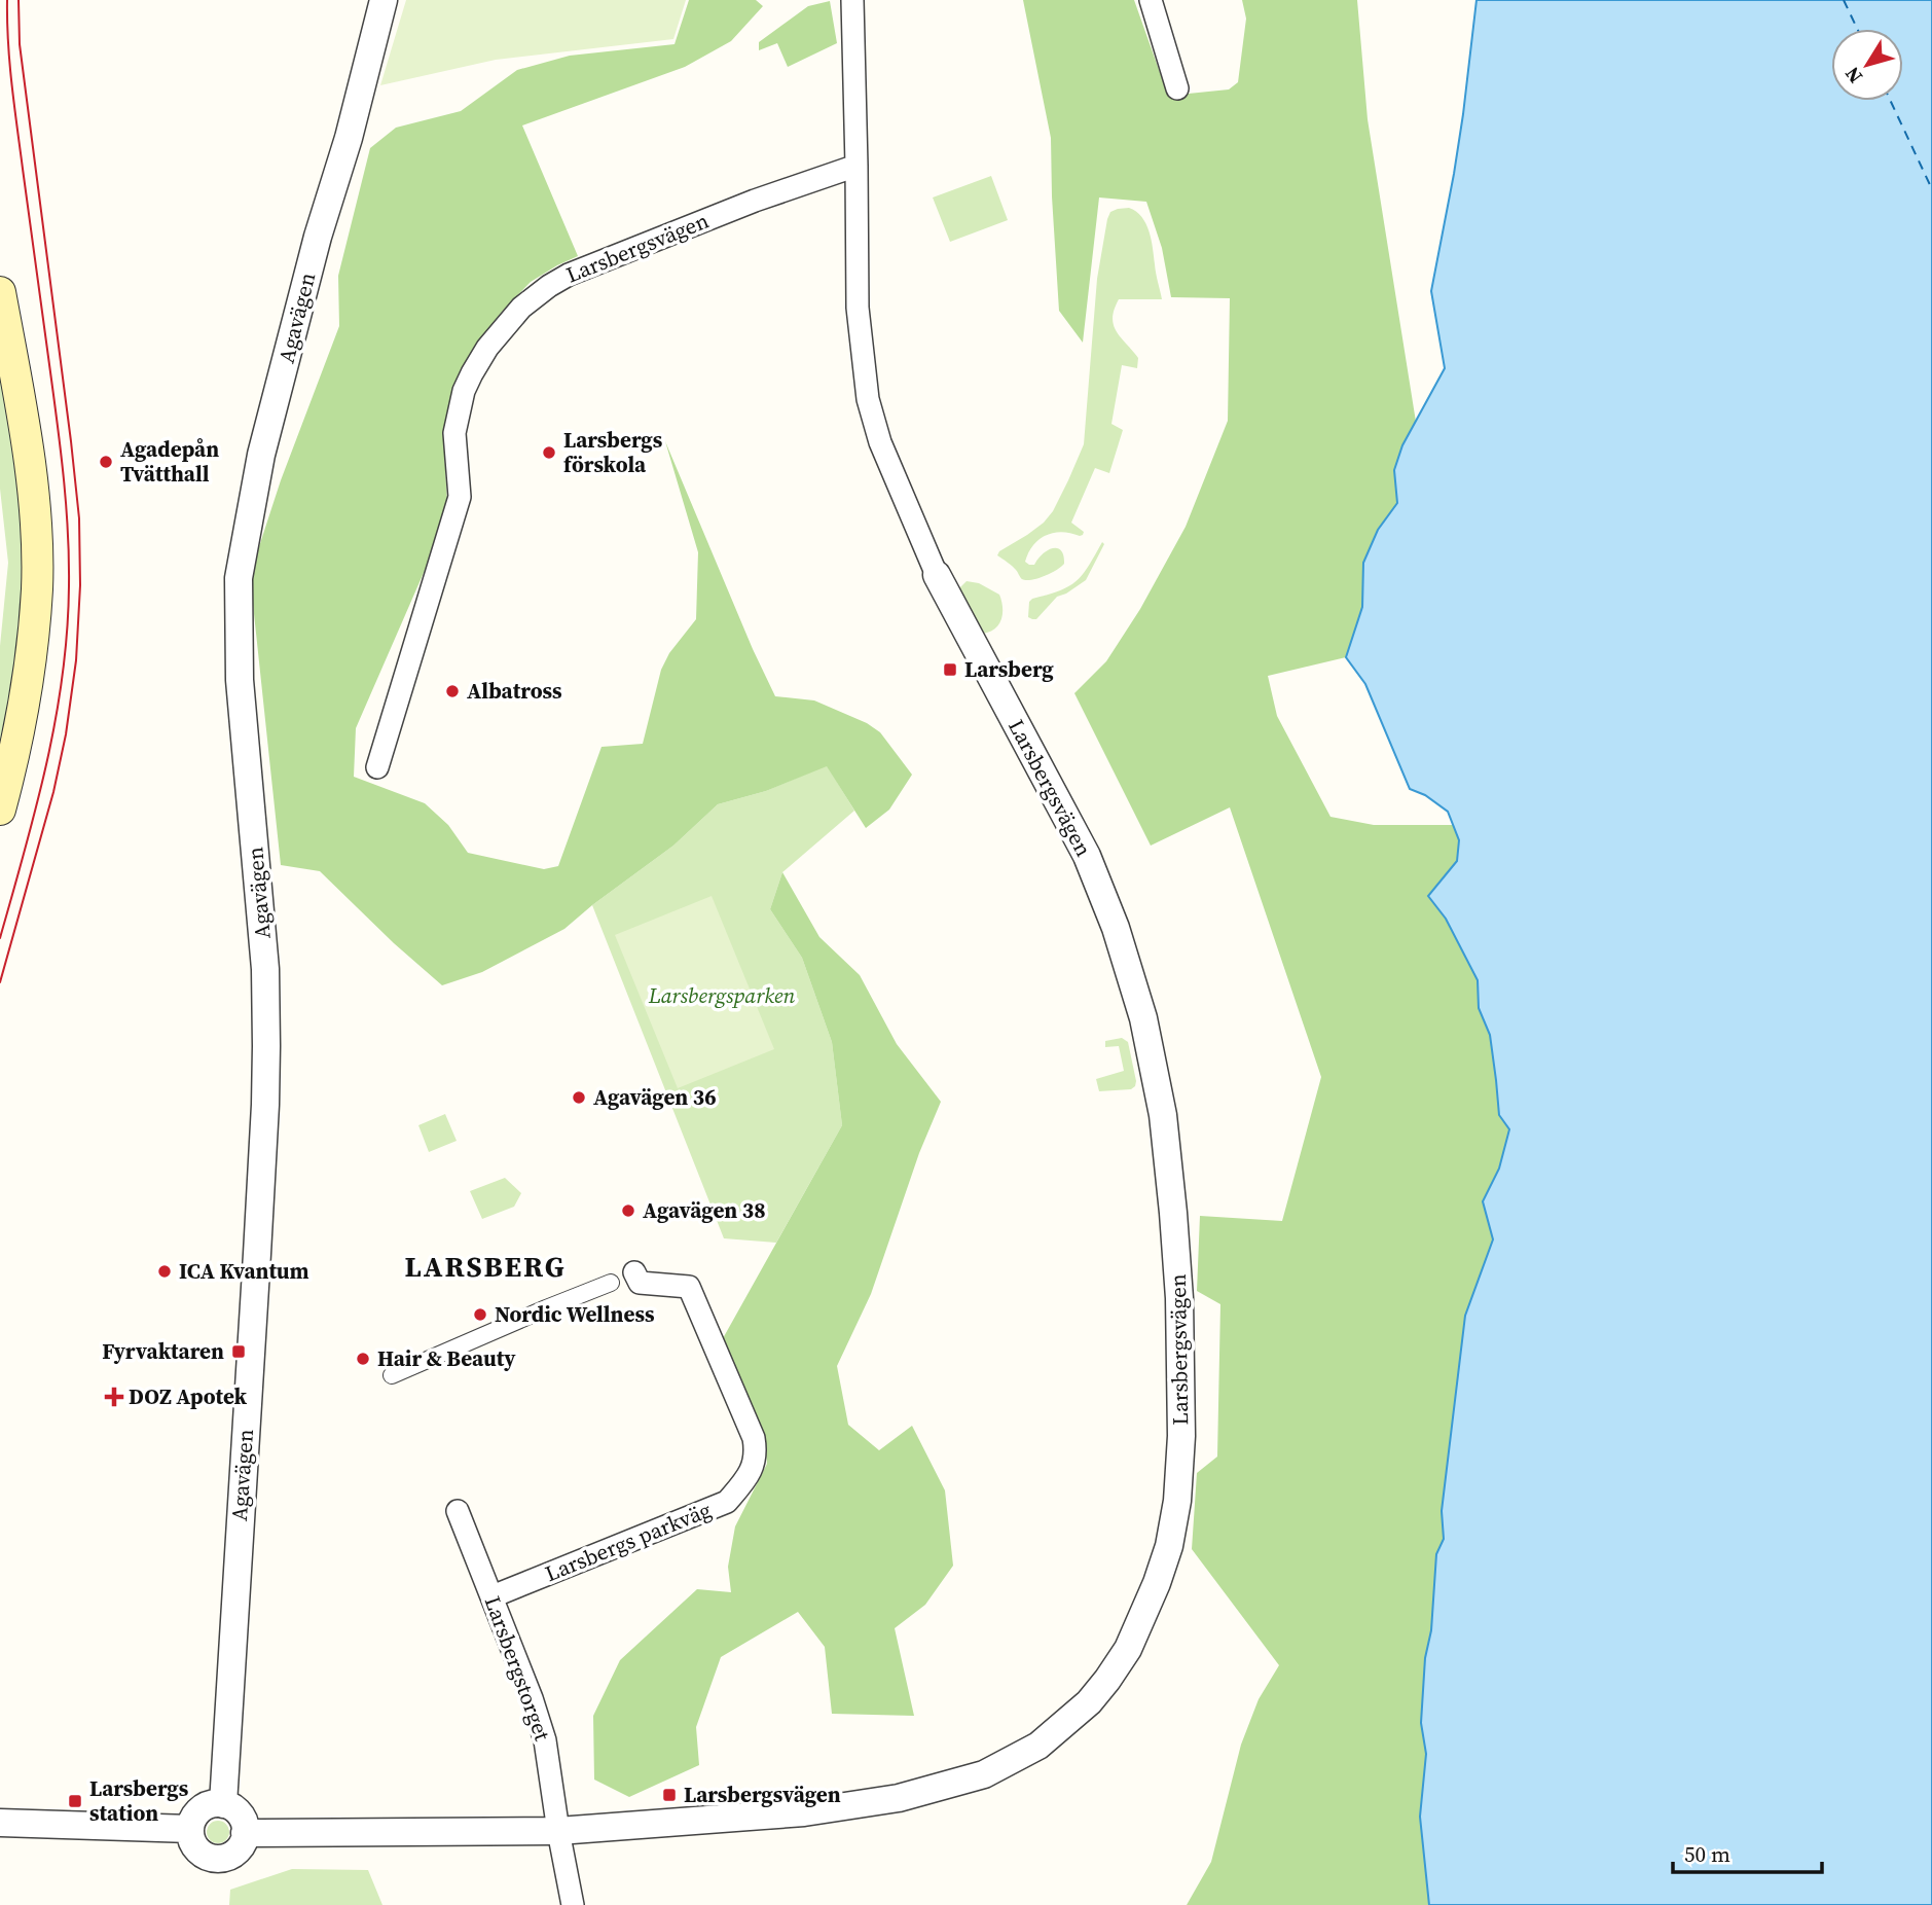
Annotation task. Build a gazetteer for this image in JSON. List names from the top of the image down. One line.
{"streets":{"street":["Larsbergsvägen","Agavägen","Larsbergs parkväg","Larsbergstorget"]},"crossings":[["Larsbergsvägen","Agavägen"],["Larsbergsvägen","Larsbergstorget"],["Larsbergs parkväg","Larsbergstorget"]],"districts":["LARSBERG"],"parks":["Larsbergsparken"],"places":{"other":["Larsbergs förskola","Agadepån Tvätthall","Albatross","Agavägen 36","Agavägen 38","ICA Kvantum","Nordic Wellness","Hair & Beauty"],"transit":["Larsberg","Fyrvaktaren","Larsbergsvägen","Larsbergs station"],"health":["DOZ Apotek"]},"scale_bar":"50 m","north":"bottom left"}
